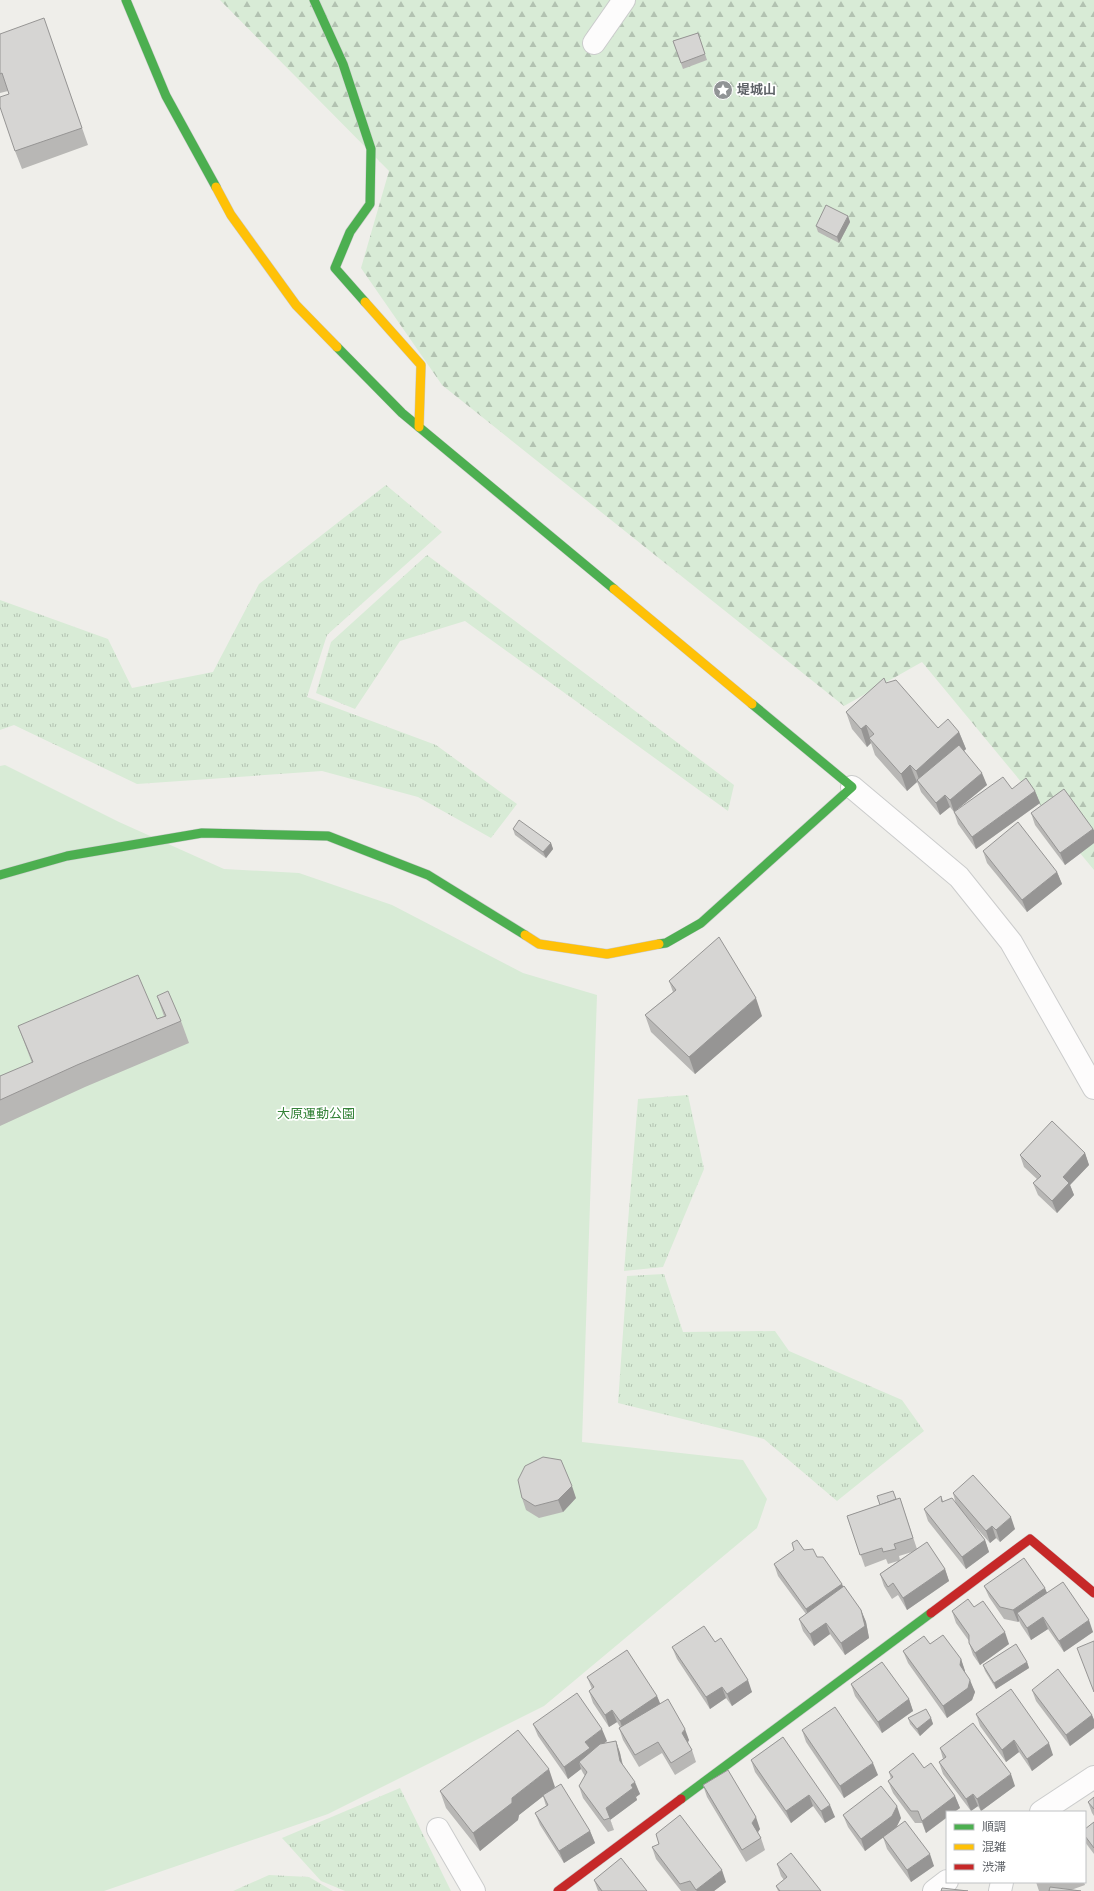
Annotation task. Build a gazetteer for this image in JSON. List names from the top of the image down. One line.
{"parks":["大原運動公園"],"places":{"place":["堤城山"]},"legend":["順調","混雑","渋滞"]}
